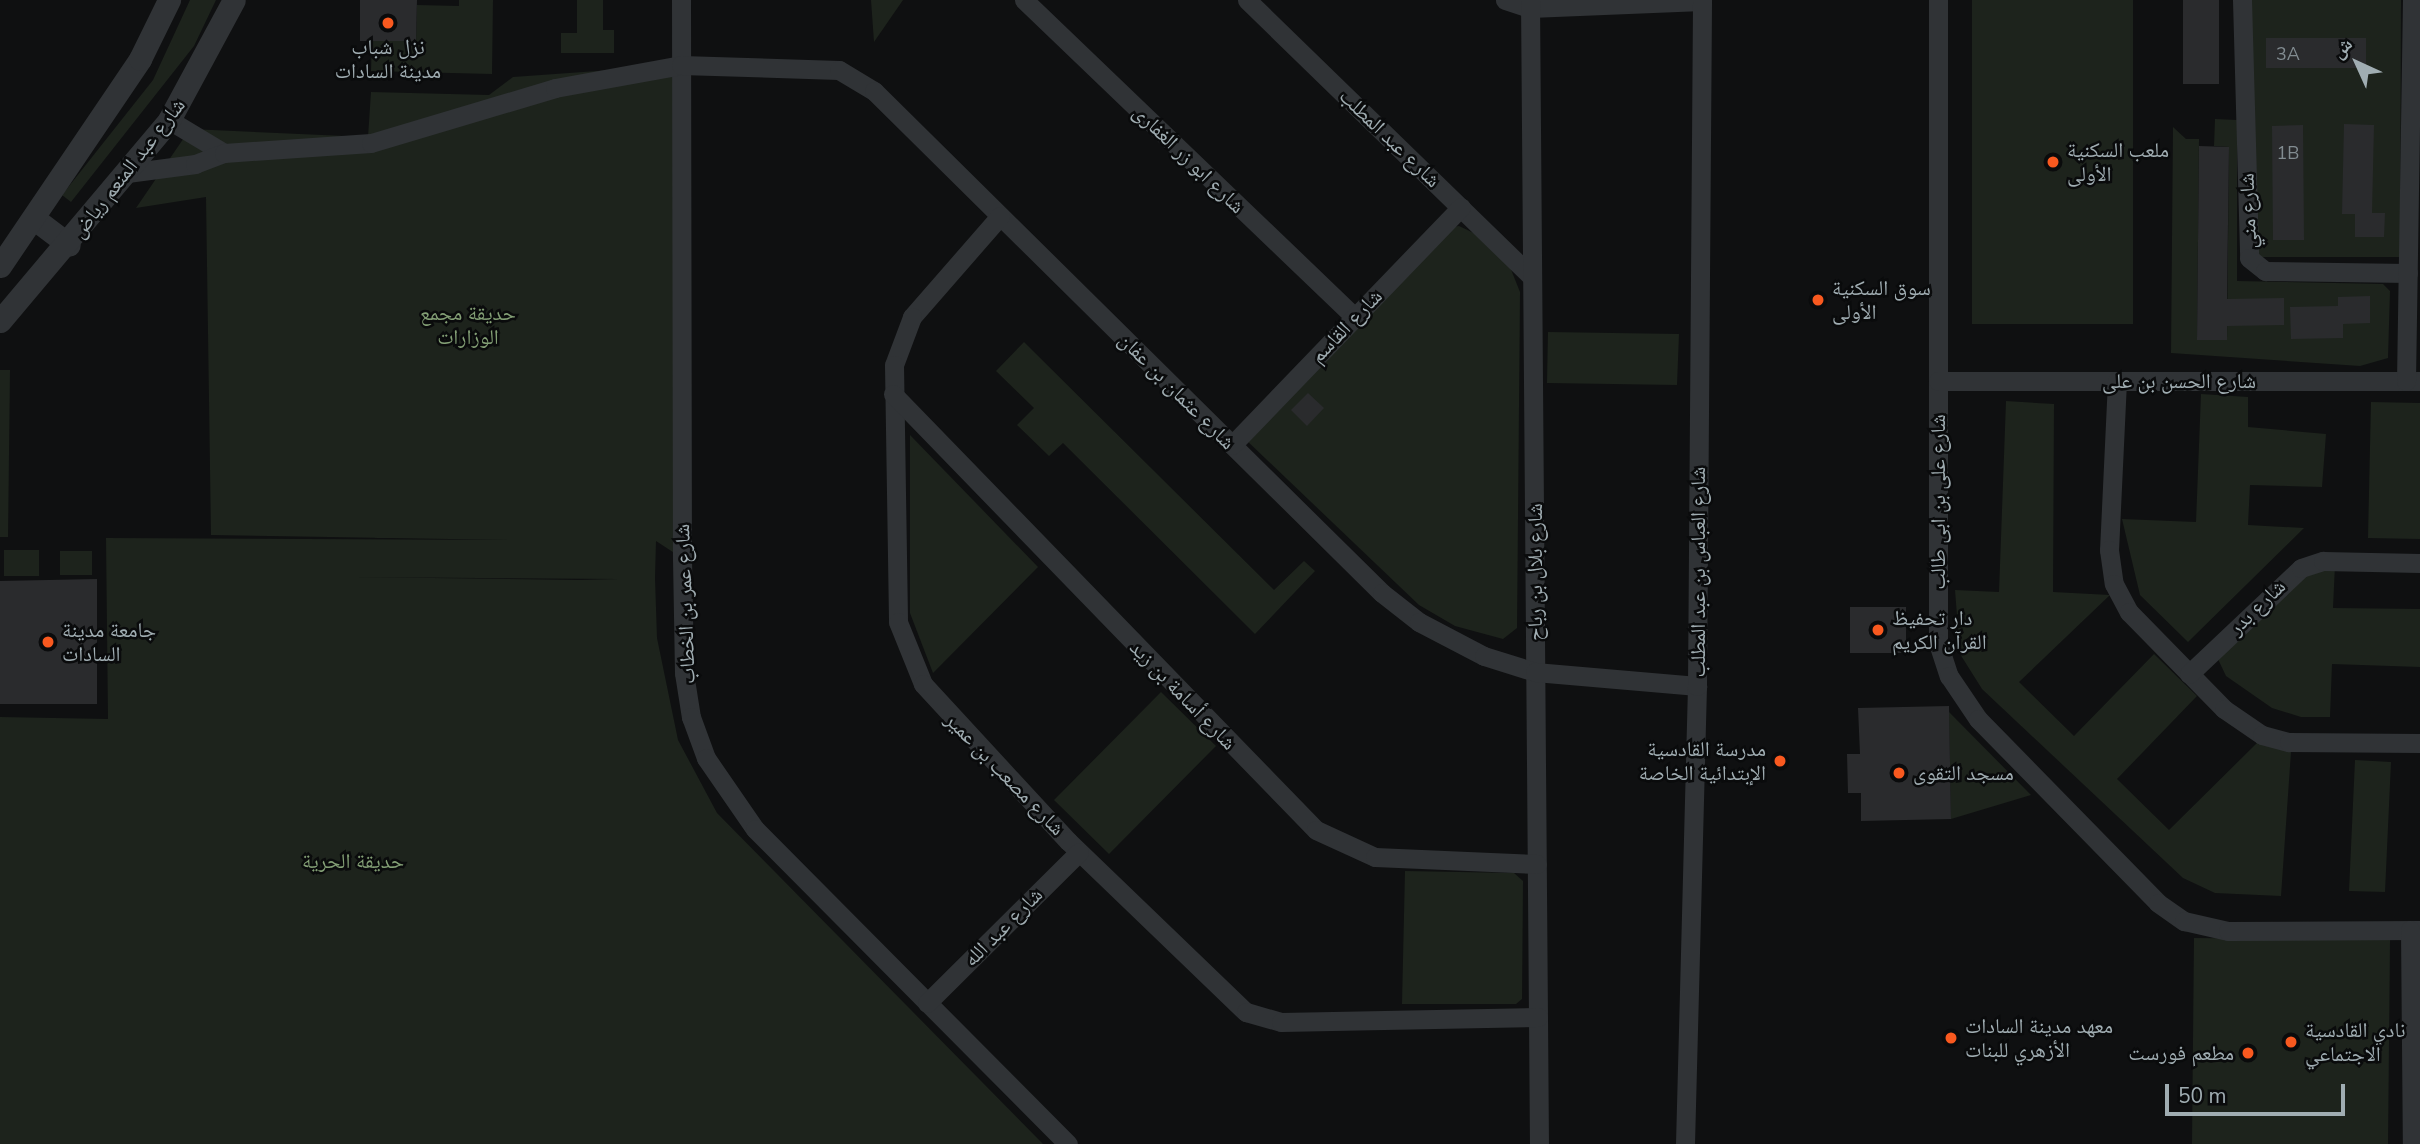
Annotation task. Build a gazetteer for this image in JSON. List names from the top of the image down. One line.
{"streets":{"street":["شارع عبد المطلب","شارع ابو زر الغفارى","شارع عبد المنعم رياض","شارع مني","شارع القاسم","شارع الحسن بن على","شارع عثمان بن عفان","شارع على بن ابى طالب","شارع بلال بن رباح","شارع العباس بن عبد المطلب","شارع عمر بن الخطاب","شارع بدر","شارع أسامة بن زيد","شارع مصعب بن عمير","شارع عبد الله"]},"crossings":[["شارع عبد المطلب","شارع القاسم"],["شارع عبد المطلب","شارع بلال بن رباح"],["شارع ابو زر الغفارى","شارع القاسم"],["شارع عبد المنعم رياض","شارع عثمان بن عفان"],["شارع القاسم","شارع عثمان بن عفان"],["شارع الحسن بن على","شارع على بن ابى طالب"],["شارع عثمان بن عفان","شارع بلال بن رباح"],["شارع عثمان بن عفان","شارع العباس بن عبد المطلب"],["شارع عثمان بن عفان","شارع عمر بن الخطاب"],["شارع عثمان بن عفان","شارع مصعب بن عمير"],["شارع بلال بن رباح","شارع أسامة بن زيد"],["شارع بلال بن رباح","شارع مصعب بن عمير"],["شارع عمر بن الخطاب","شارع عبد الله"],["شارع أسامة بن زيد","شارع مصعب بن عمير"],["شارع مصعب بن عمير","شارع عبد الله"]],"parks":["حديقة مجمع الوزارات","حديقة الحرية"],"places":["نزل شباب مدينة السادات","ملعب السكنية الأولى","سوق السكنية الأولى","دار تحفيظ القرآن الكريم","جامعة مدينة السادات","مدرسة القادسية الإبتدائية الخاصة","مسجد التقوى","معهد مدينة السادات الأزهري للبنات","نادي القادسية الاجتماعي","مطعم فورست"],"house_numbers":["3A","1B"],"scale_bar":"50 m","north":"top left"}
